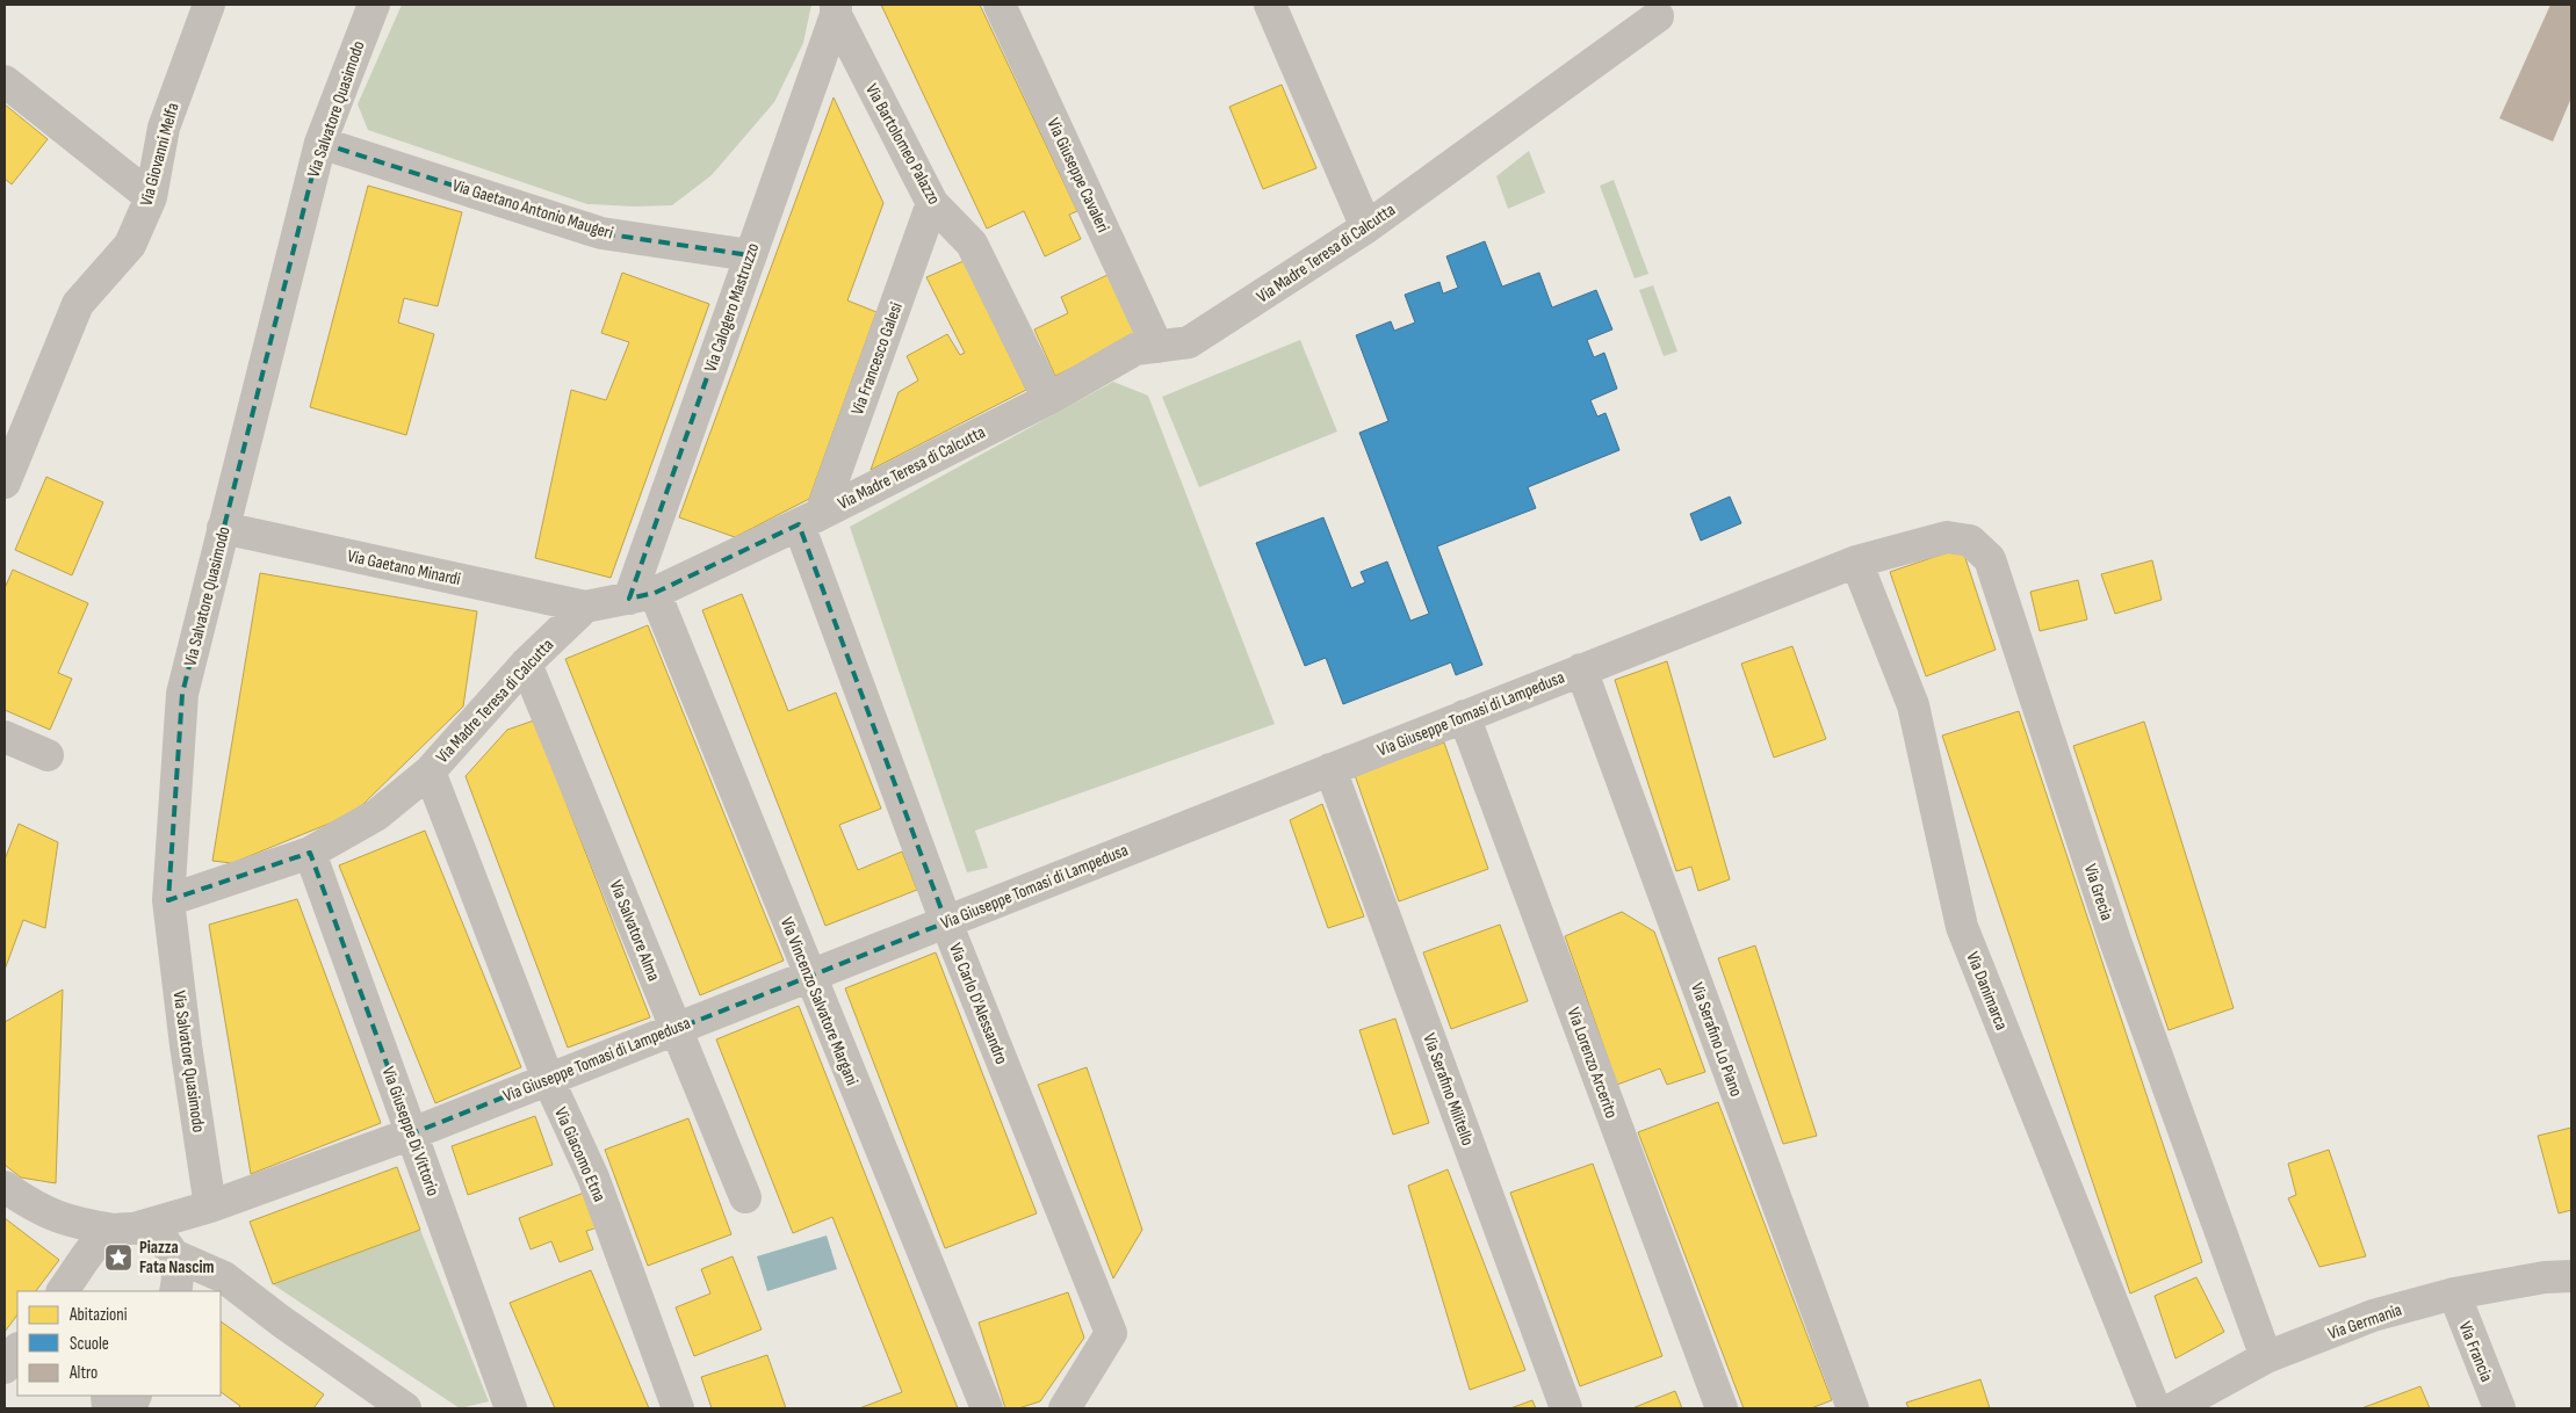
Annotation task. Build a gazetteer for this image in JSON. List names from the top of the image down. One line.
{"streets":{"street":["Via Salvatore Quasimodo","Via Bartolomeo Palazzo","Via Giovanni Melfa","Via Giuseppe Cavaleri","Via Gaetano Antonio Maugeri","Via Madre Teresa di Calcutta","Via Calogero Mastruzzo","Via Francesco Galesi","Via Gaetano Minardi","Via Giuseppe Tomasi di Lampedusa","Via Grecia","Via Salvatore Alma","Via Danimarca","Via Vincenzo Salvatore Margani","Via Carlo D'Alessandro","Via Serafino Lo Piano","Via Lorenzo Arcerito","Via Serafino Militello","Via Giuseppe Di Vittorio","Via Giacomo Etna","Via Germania","Via Francia"]},"crossings":[["Via Salvatore Quasimodo","Via Gaetano Antonio Maugeri"],["Via Salvatore Quasimodo","Via Madre Teresa di Calcutta"],["Via Salvatore Quasimodo","Via Gaetano Minardi"],["Via Salvatore Quasimodo","Via Giuseppe Tomasi di Lampedusa"],["Via Bartolomeo Palazzo","Via Madre Teresa di Calcutta"],["Via Bartolomeo Palazzo","Via Calogero Mastruzzo"],["Via Bartolomeo Palazzo","Via Francesco Galesi"],["Via Giuseppe Cavaleri","Via Madre Teresa di Calcutta"],["Via Gaetano Antonio Maugeri","Via Calogero Mastruzzo"],["Via Madre Teresa di Calcutta","Via Calogero Mastruzzo"],["Via Madre Teresa di Calcutta","Via Francesco Galesi"],["Via Madre Teresa di Calcutta","Via Gaetano Minardi"],["Via Madre Teresa di Calcutta","Via Salvatore Alma"],["Via Madre Teresa di Calcutta","Via Vincenzo Salvatore Margani"],["Via Madre Teresa di Calcutta","Via Carlo D'Alessandro"],["Via Madre Teresa di Calcutta","Via Giuseppe Di Vittorio"],["Via Madre Teresa di Calcutta","Via Giacomo Etna"],["Via Calogero Mastruzzo","Via Vincenzo Salvatore Margani"],["Via Francesco Galesi","Via Carlo D'Alessandro"],["Via Giuseppe Tomasi di Lampedusa","Via Grecia"],["Via Giuseppe Tomasi di Lampedusa","Via Salvatore Alma"],["Via Giuseppe Tomasi di Lampedusa","Via Danimarca"],["Via Giuseppe Tomasi di Lampedusa","Via Vincenzo Salvatore Margani"],["Via Giuseppe Tomasi di Lampedusa","Via Carlo D'Alessandro"],["Via Giuseppe Tomasi di Lampedusa","Via Serafino Lo Piano"],["Via Giuseppe Tomasi di Lampedusa","Via Lorenzo Arcerito"],["Via Giuseppe Tomasi di Lampedusa","Via Serafino Militello"],["Via Giuseppe Tomasi di Lampedusa","Via Giuseppe Di Vittorio"],["Via Giuseppe Tomasi di Lampedusa","Via Giacomo Etna"],["Via Grecia","Via Danimarca"],["Via Grecia","Via Germania"],["Via Germania","Via Francia"]],"places":{"place":["Piazza Fata Nascim"]},"legend":["Abitazioni","Scuole","Altro"]}
